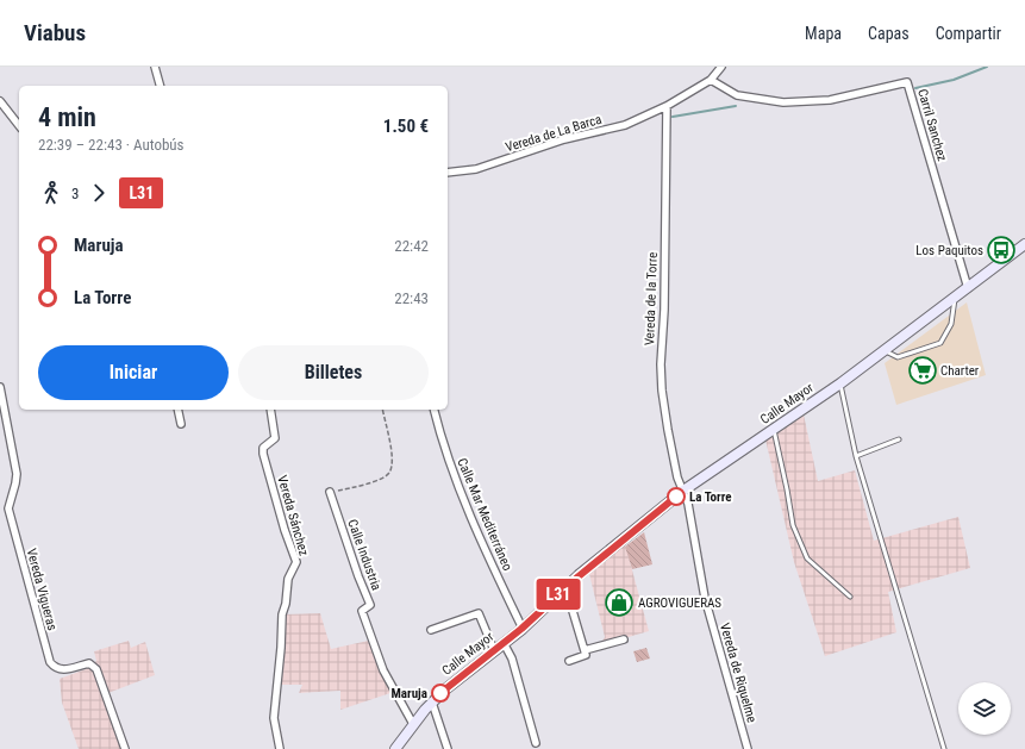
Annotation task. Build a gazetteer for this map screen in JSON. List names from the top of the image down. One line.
{"streets":{"main road":["Calle Mayor"],"street":["Carril Sanchez","Vereda de La Barca","Vereda de la Torre","Calle Mar Mediterráneo","Vereda Sánchez","Calle Industria","Vereda Vigueras","Vereda de Riquelme"]},"crossings":[["Carril Sanchez","Vereda de La Barca"],["Carril Sanchez","Calle Mayor"],["Vereda de La Barca","Vereda de la Torre"],["Vereda de la Torre","Calle Mayor"],["Vereda de la Torre","Vereda de Riquelme"],["Calle Mayor","Calle Mar Mediterráneo"],["Calle Mayor","Calle Industria"],["Calle Mayor","Vereda de Riquelme"]],"places":{"bus stop":["Los Paquitos"],"supermarket":["Charter"],"other":["La Torre","Maruja"],"shop":["AGROVIGUERAS"]},"lines":["bus line L31"],"page":{"header":"Viabus","nav":["Mapa","Capas","Compartir"],"on_map":"L31","heading":["4 min","22:39 – 22:43 · Autobús","1.50 €"],"legs":["3","L31"],"list":[{"name":"Maruja","value":"22:42"},{"name":"La Torre","value":"22:43"}],"buttons":["Iniciar","Billetes"]}}
